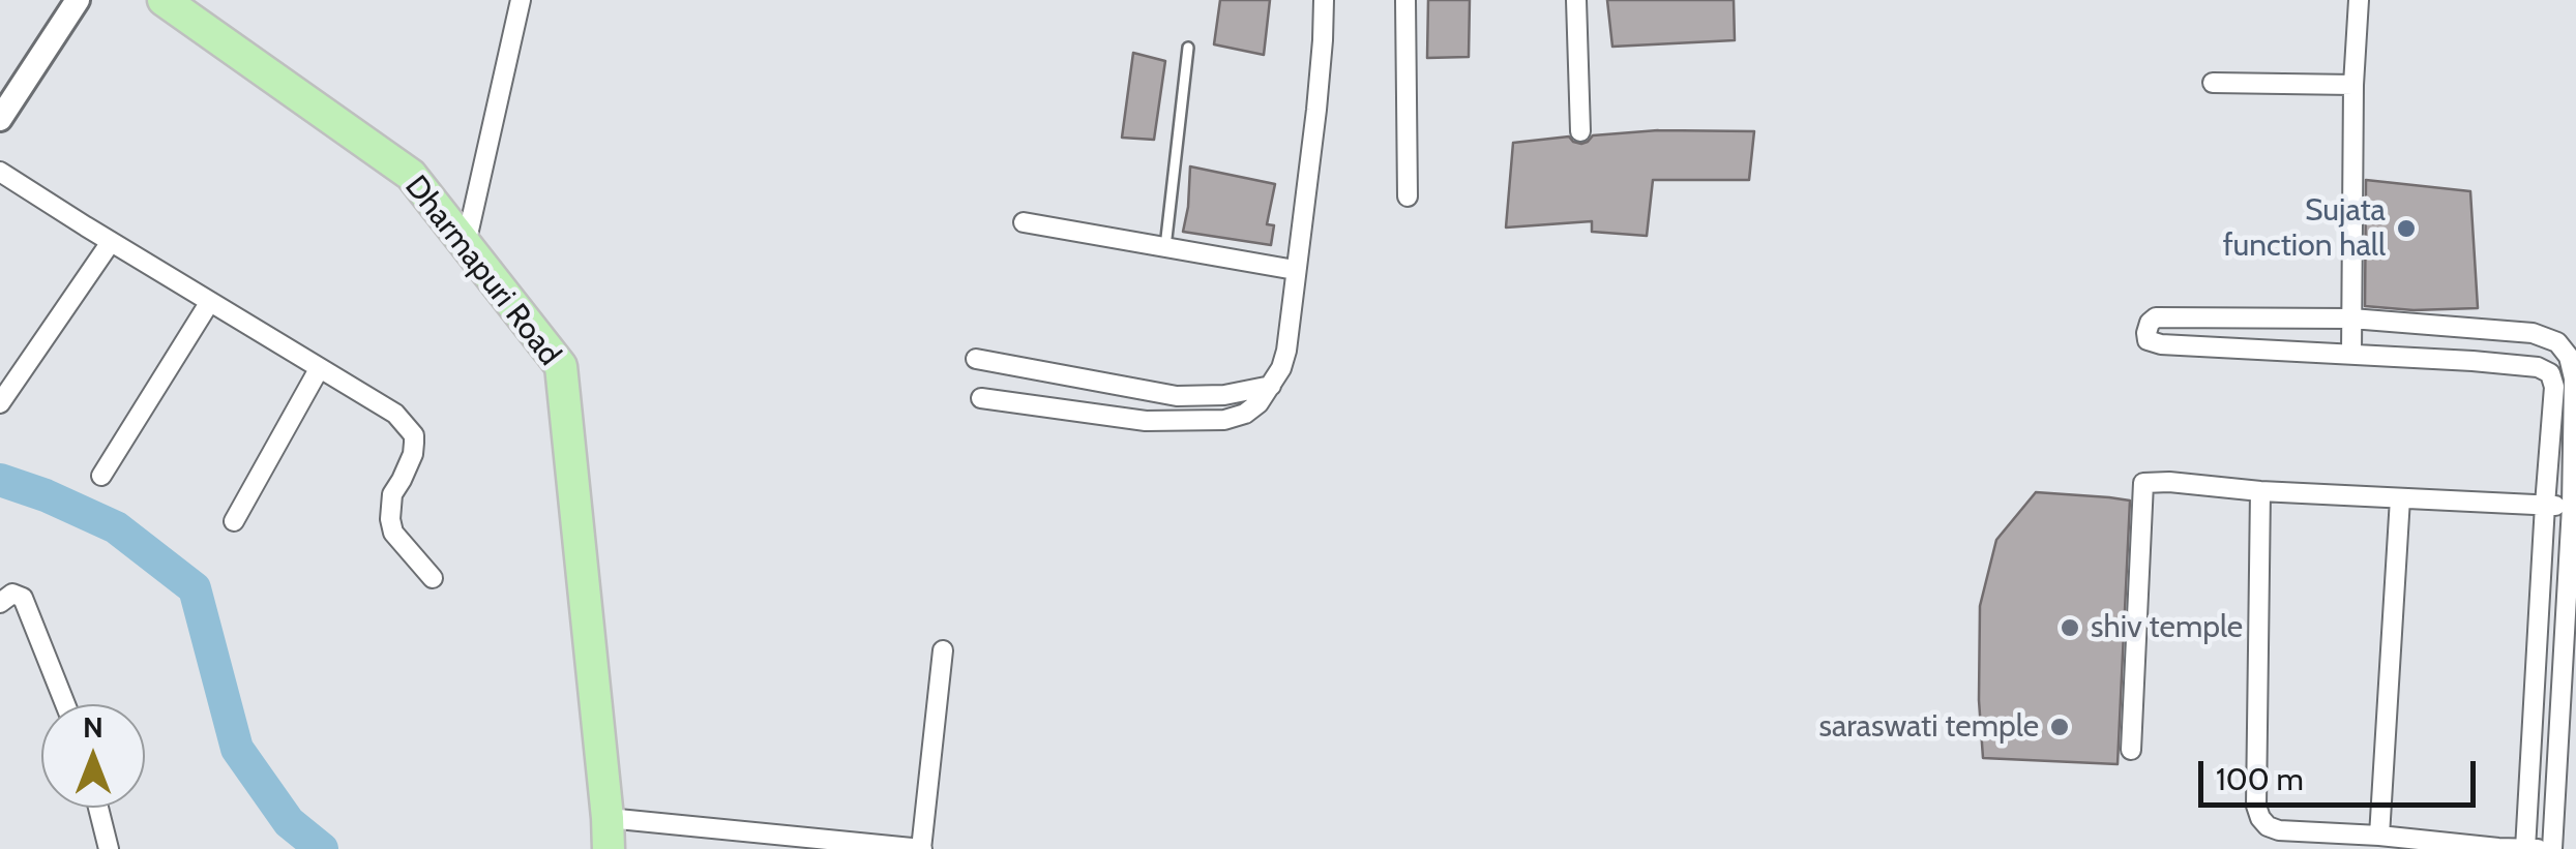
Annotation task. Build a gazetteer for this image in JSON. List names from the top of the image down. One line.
{"streets":{"main road":["Dharmapuri Road"]},"places":["Sujata function hall","shiv temple","saraswati temple"],"scale_bar":"100 m","north":"top"}
